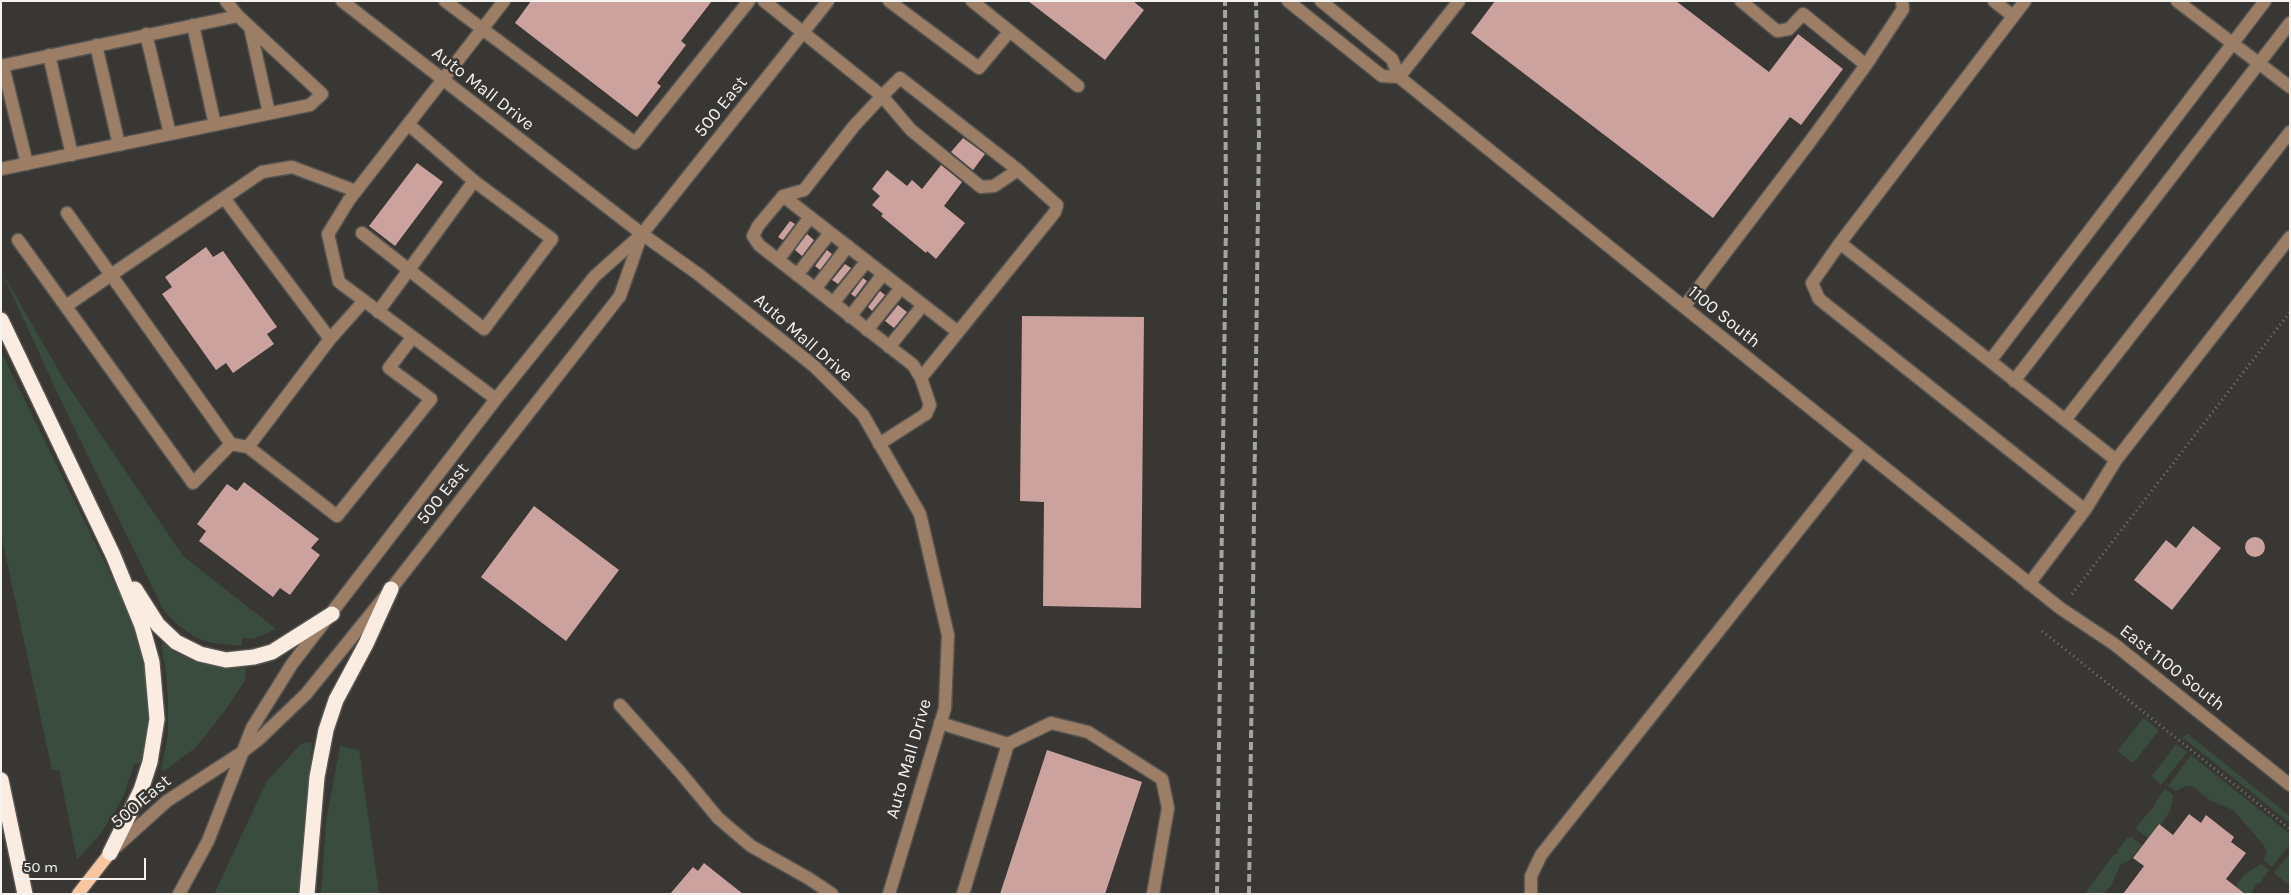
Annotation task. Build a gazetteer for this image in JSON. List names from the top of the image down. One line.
{"streets":{"main road":["500 East"],"street":["Auto Mall Drive","1100 South","East 1100 South"]},"crossings":[["Auto Mall Drive","500 East"],["1100 South","East 1100 South"]],"scale_bar":"50 m"}
